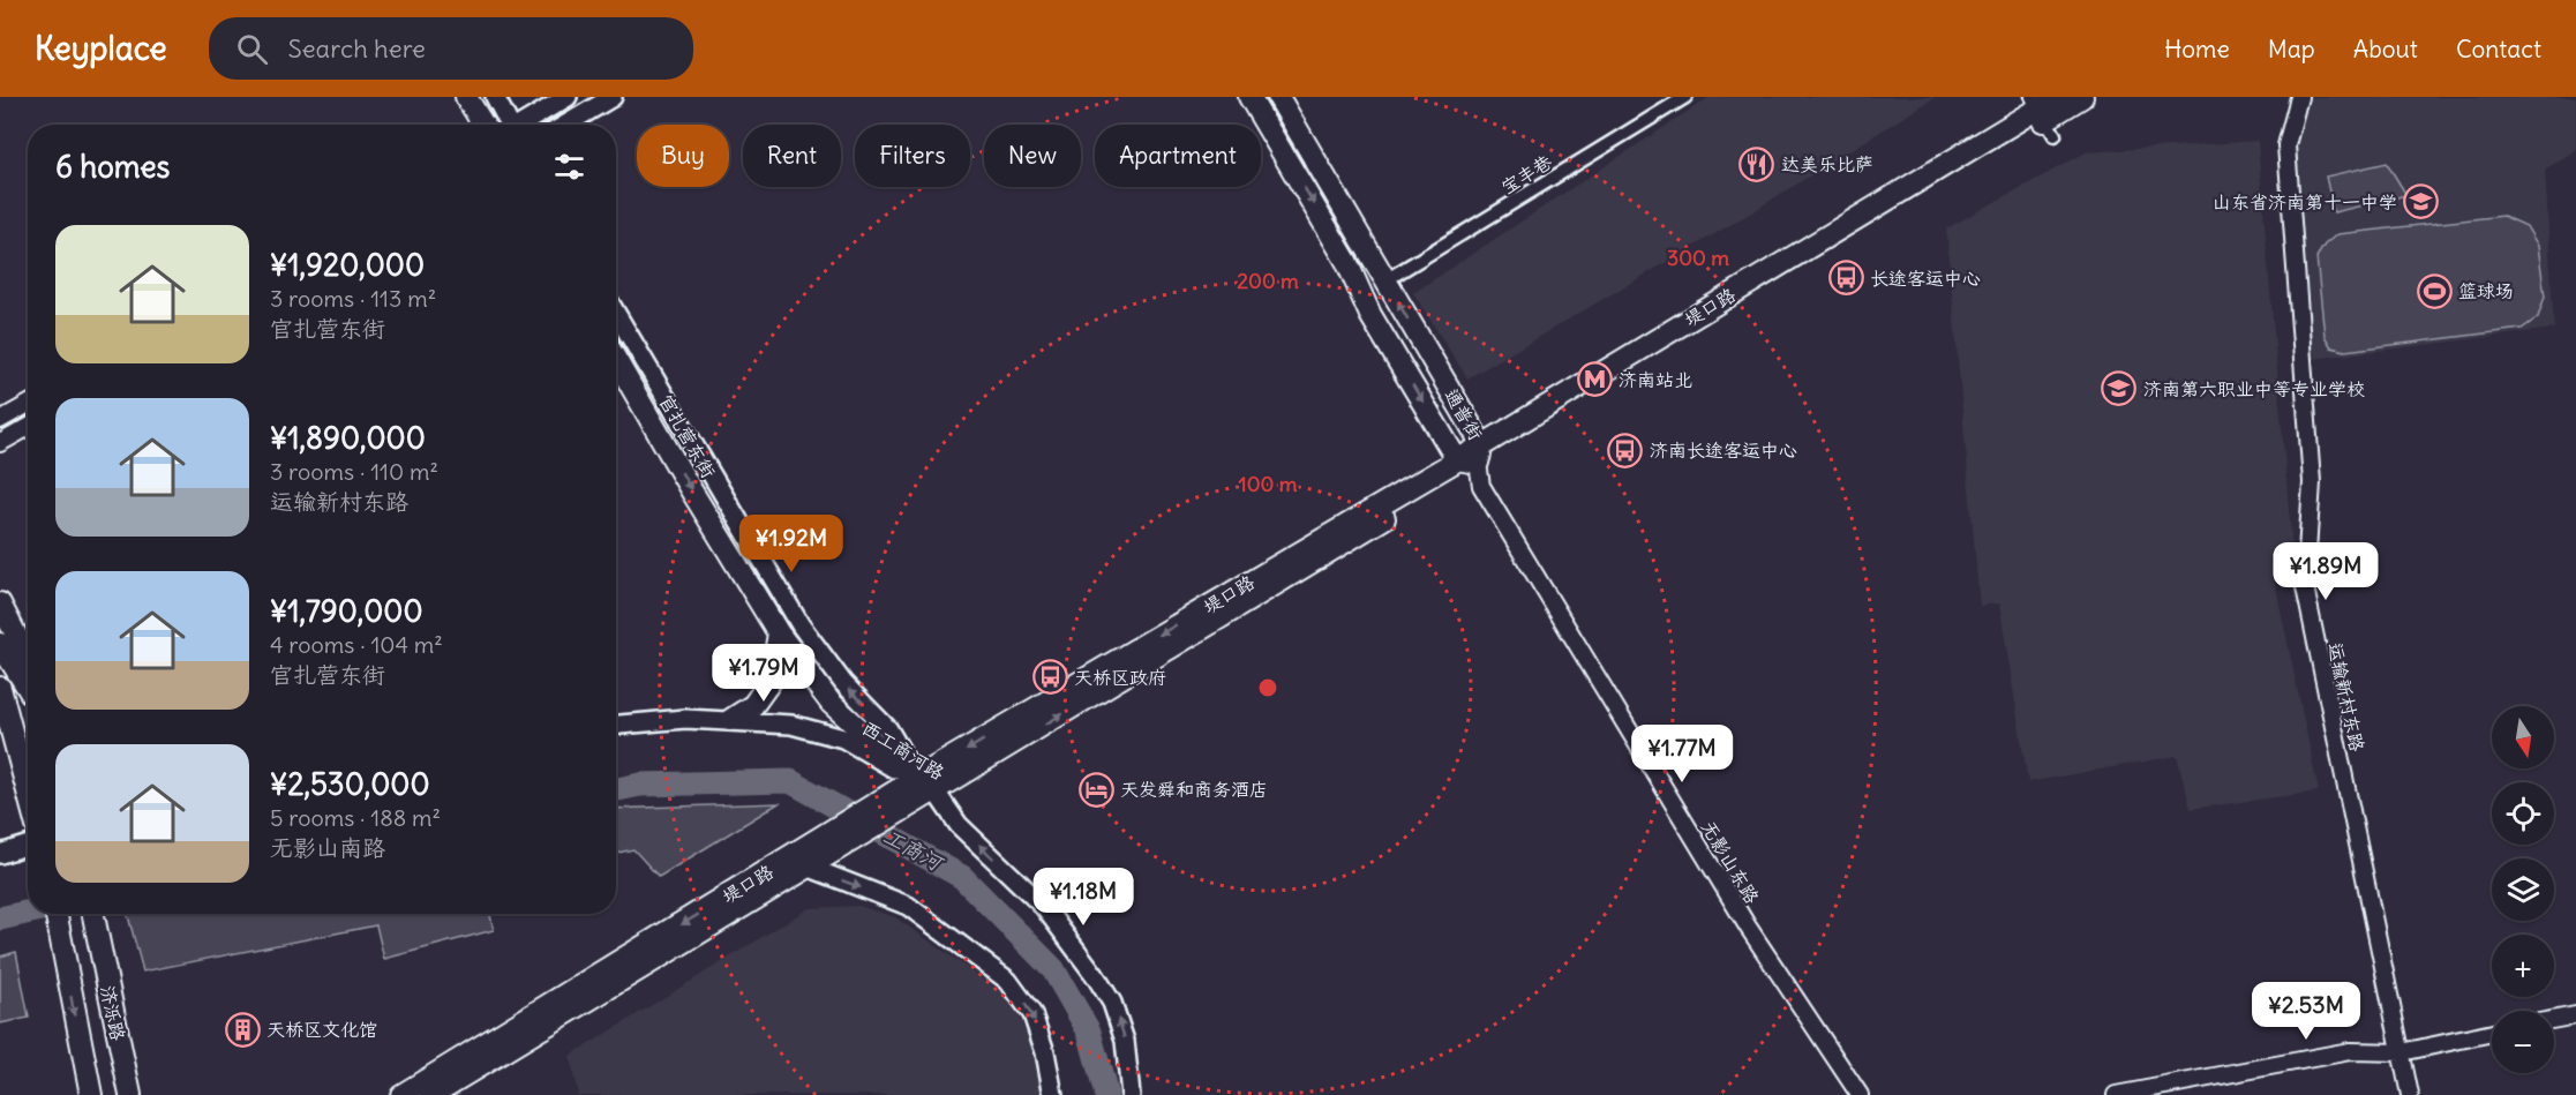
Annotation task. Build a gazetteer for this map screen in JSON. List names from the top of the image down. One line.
{"streets":{"main road":["堤口路","通普街","官扎营东街","西工商河路","济泺路"],"street":["宝丰巷","运输新村东路","无影山东路"]},"crossings":[["宝丰巷","通普街"],["堤口路","通普街"],["堤口路","官扎营东街"],["堤口路","西工商河路"],["堤口路","无影山东路"],["通普街","无影山东路"],["官扎营东街","西工商河路"]],"water":["工商河"],"places":{"restaurant":["达美乐比萨"],"school or university":["山东省济南第十一中学","济南第六职业中等专业学校"],"bus stop":["长途客运中心","济南长途客运中心","天桥区政府"],"sports":["篮球场"],"metro station":["济南站北"],"hotel":["天发舜和商务酒店"],"building":["天桥区文化馆"]},"north":"bottom","page":{"header":"Keyplace","search":"Search here","nav":["Home","Map","About","Contact"],"chip":["Buy","Rent","Filters","New","Apartment"],"heading":"6 homes","list":[{"name":"¥1,920,000","note":"3 rooms · 113 m² · 官扎营东街"},{"name":"¥1,890,000","note":"3 rooms · 110 m² · 运输新村东路"},{"name":"¥1,790,000","note":"4 rooms · 104 m² · 官扎营东街"},{"name":"¥2,530,000","note":"5 rooms · 188 m² · 无影山南路"}],"price":["¥1.92M","¥1.89M","¥1.79M","¥1.77M","¥1.18M","¥2.53M"],"map_buttons":["+","−"]},"rings":["300 m","200 m","100 m"]}
